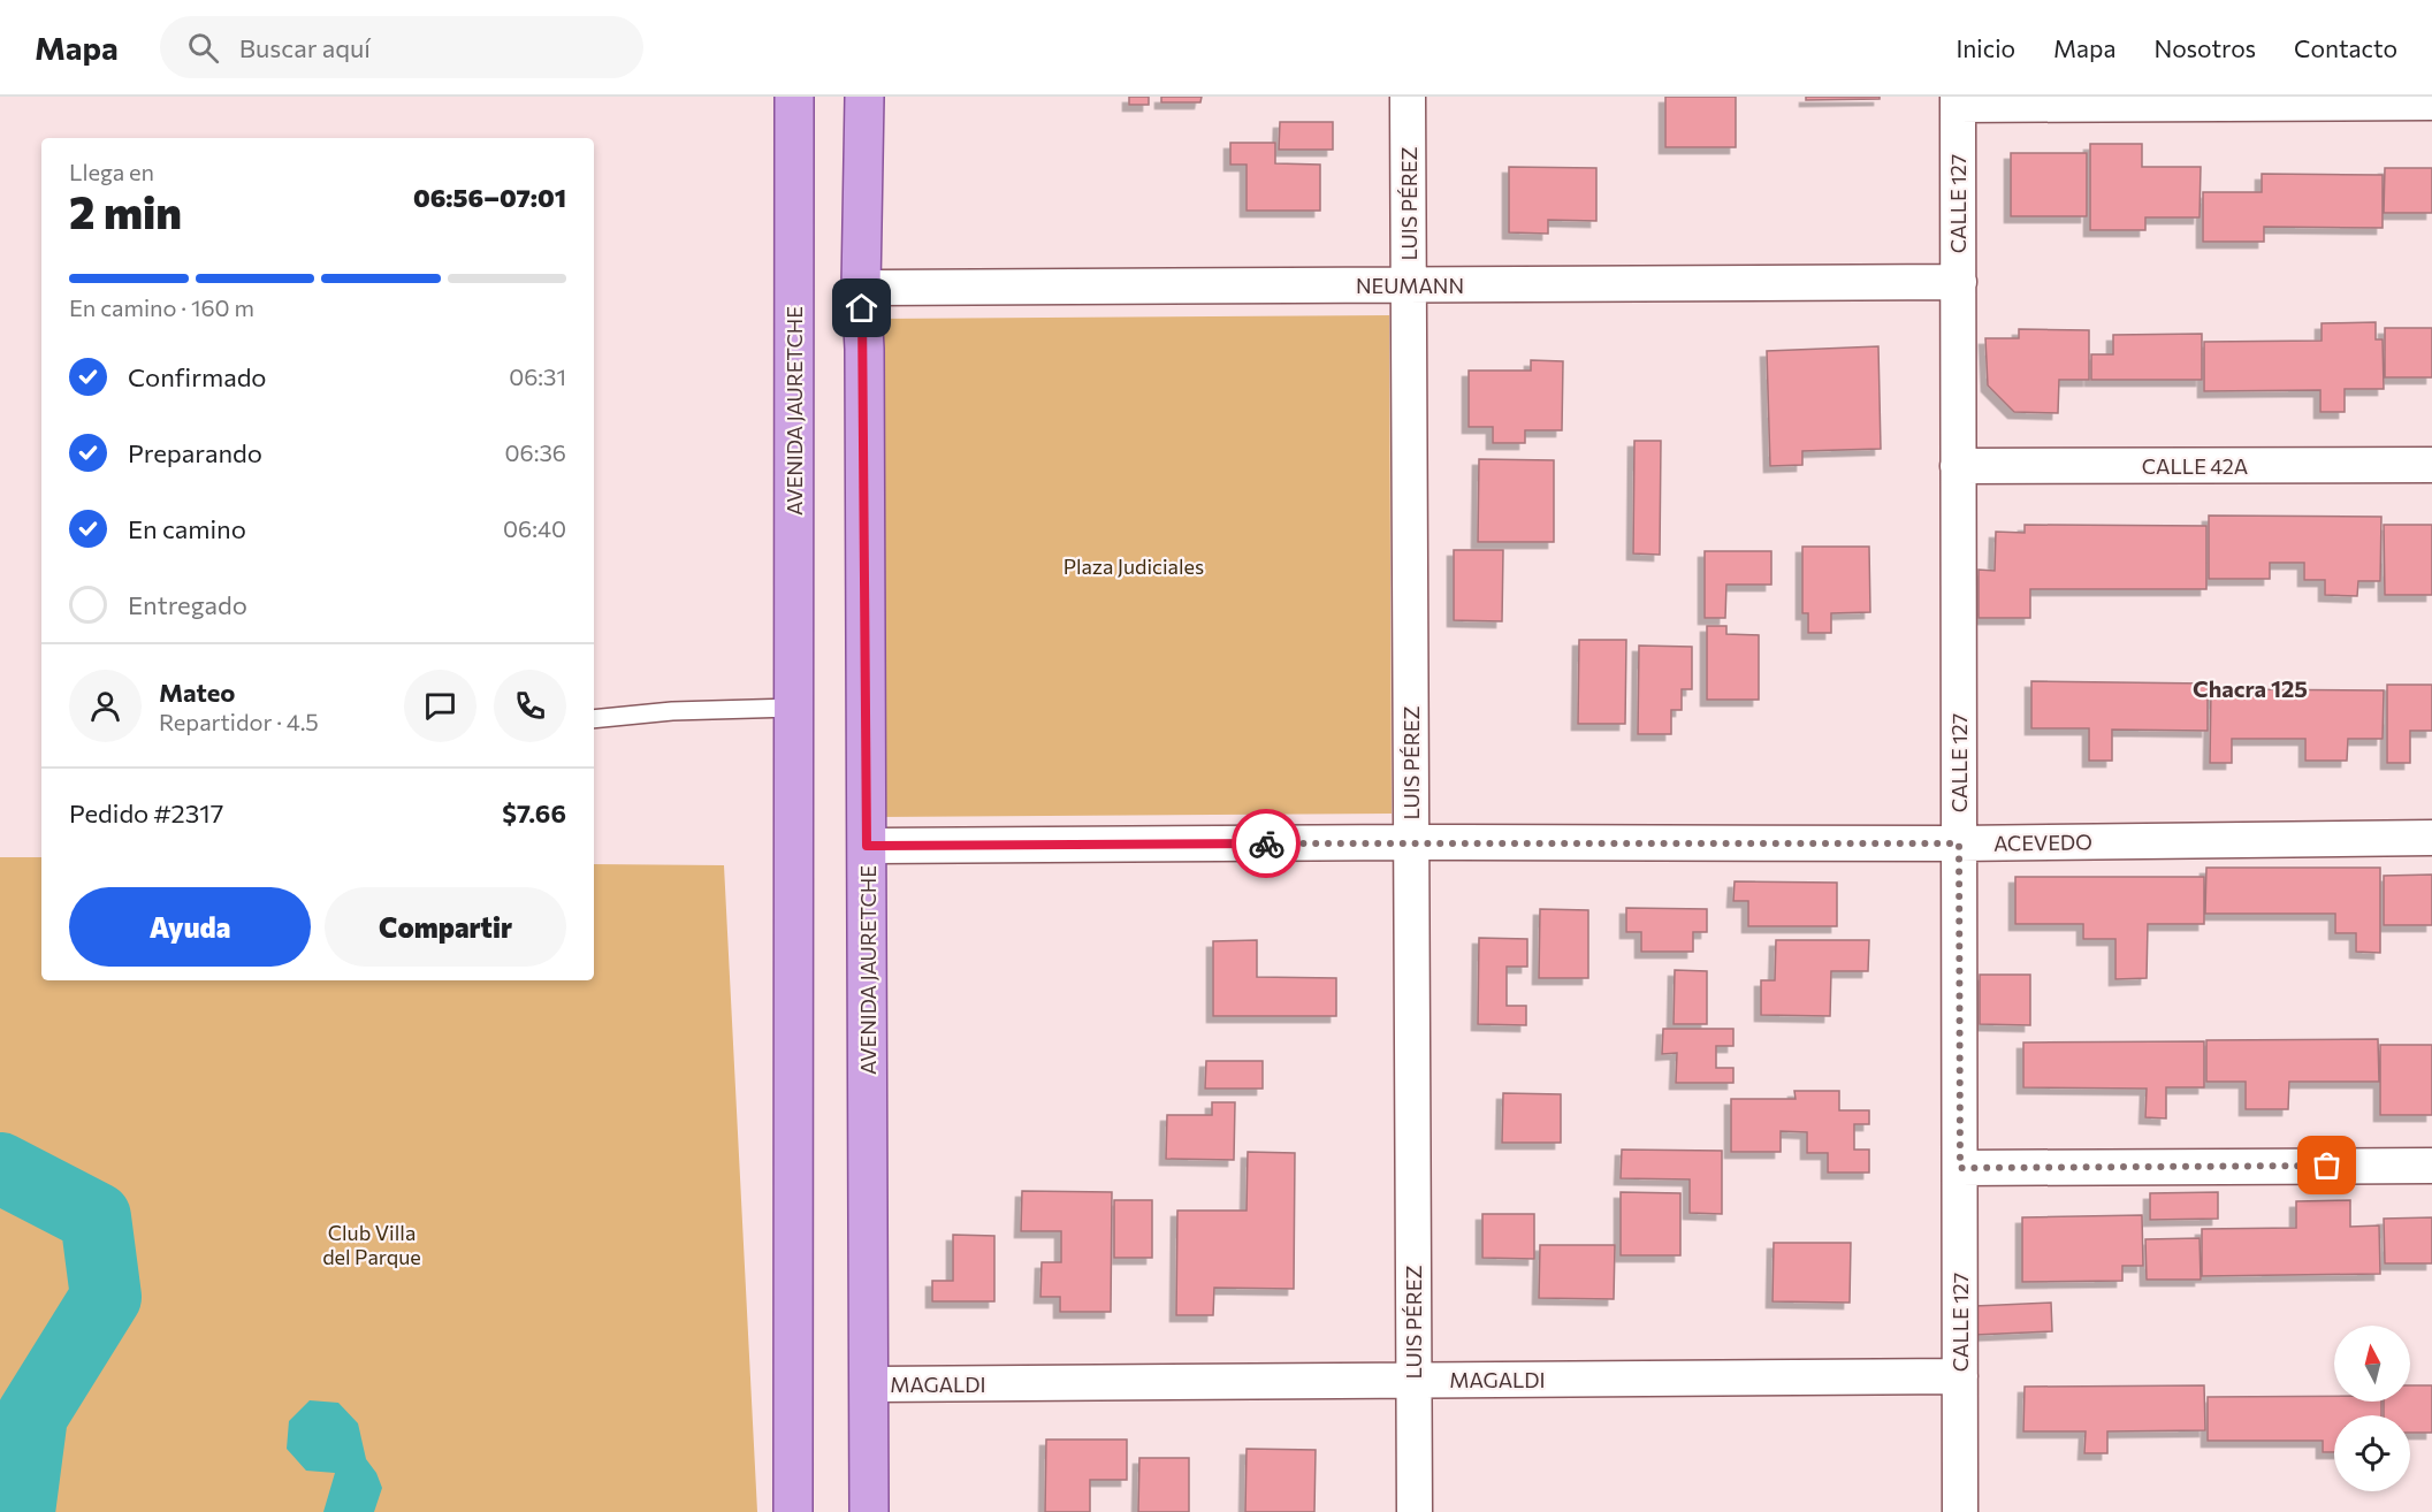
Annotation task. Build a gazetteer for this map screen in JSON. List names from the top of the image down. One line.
{"streets":{"main road":["AVENIDA JAURETCHE"],"street":["LUIS PÉREZ","CALLE 127","NEUMANN","CALLE 42A","ACEVEDO","MAGALDI"]},"crossings":[["LUIS PÉREZ","NEUMANN"],["LUIS PÉREZ","ACEVEDO"],["LUIS PÉREZ","MAGALDI"],["CALLE 127","NEUMANN"],["CALLE 127","CALLE 42A"],["CALLE 127","ACEVEDO"],["CALLE 127","MAGALDI"],["NEUMANN","AVENIDA JAURETCHE"],["AVENIDA JAURETCHE","ACEVEDO"],["AVENIDA JAURETCHE","MAGALDI"]],"districts":["Chacra 125"],"parks":["Plaza Judiciales","Club Villa del Parque"],"north":"top","page":{"header":"Mapa","search":"Buscar aquí","nav":["Inicio","Mapa","Nosotros","Contacto"],"heading":["2 min","Llega en","06:56–07:01"],"panel":["Mateo","Repartidor · 4.5","Pedido #2317","$7.66"],"bar":"En camino · 160 m","list":[["Confirmado","06:31"],["Preparando","06:36"],["En camino","06:40"],"Entregado"],"buttons":["Ayuda","Compartir"]}}
